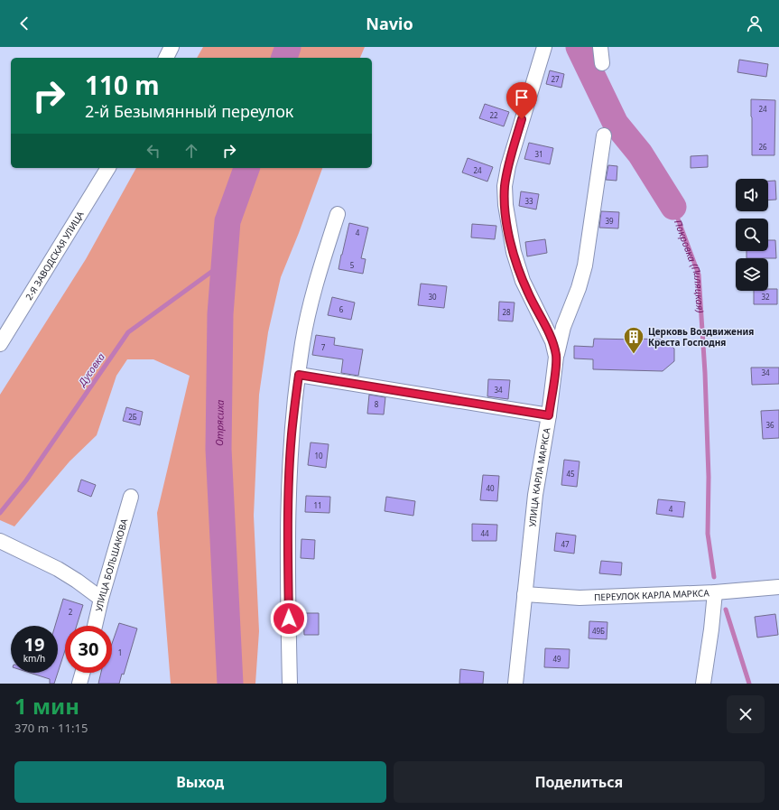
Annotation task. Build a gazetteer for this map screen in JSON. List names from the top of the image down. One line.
{"streets":{"street":["2-Я ЗАВОДСКАЯ УЛИЦА","УЛИЦА КАРЛА МАРКСА","УЛИЦА БОЛЬШАКОВА","ПЕРЕУЛОК КАРЛА МАРКСА"]},"crossings":[["УЛИЦА КАРЛА МАРКСА","ПЕРЕУЛОК КАРЛА МАРКСА"]],"water":["Покровка (Пиляцкая)","Дусовка","Отрясиха"],"places":{"building":["Церковь Воздвижения Креста Господня"]},"house_numbers":["27","24","22","26","31","24","33","39","4","5","30","32","6","28","7","34","34","8","2Б","36","10","45","40","11","4","44","47","2","49Б","1","49"],"page":{"header":"Navio","turn":["110 m","2-й Безымянный переулок"],"speed":"19 km/h","limit":"30","heading":["1 мин","370 m · 11:15"],"buttons":["Выход","Поделиться"]}}
